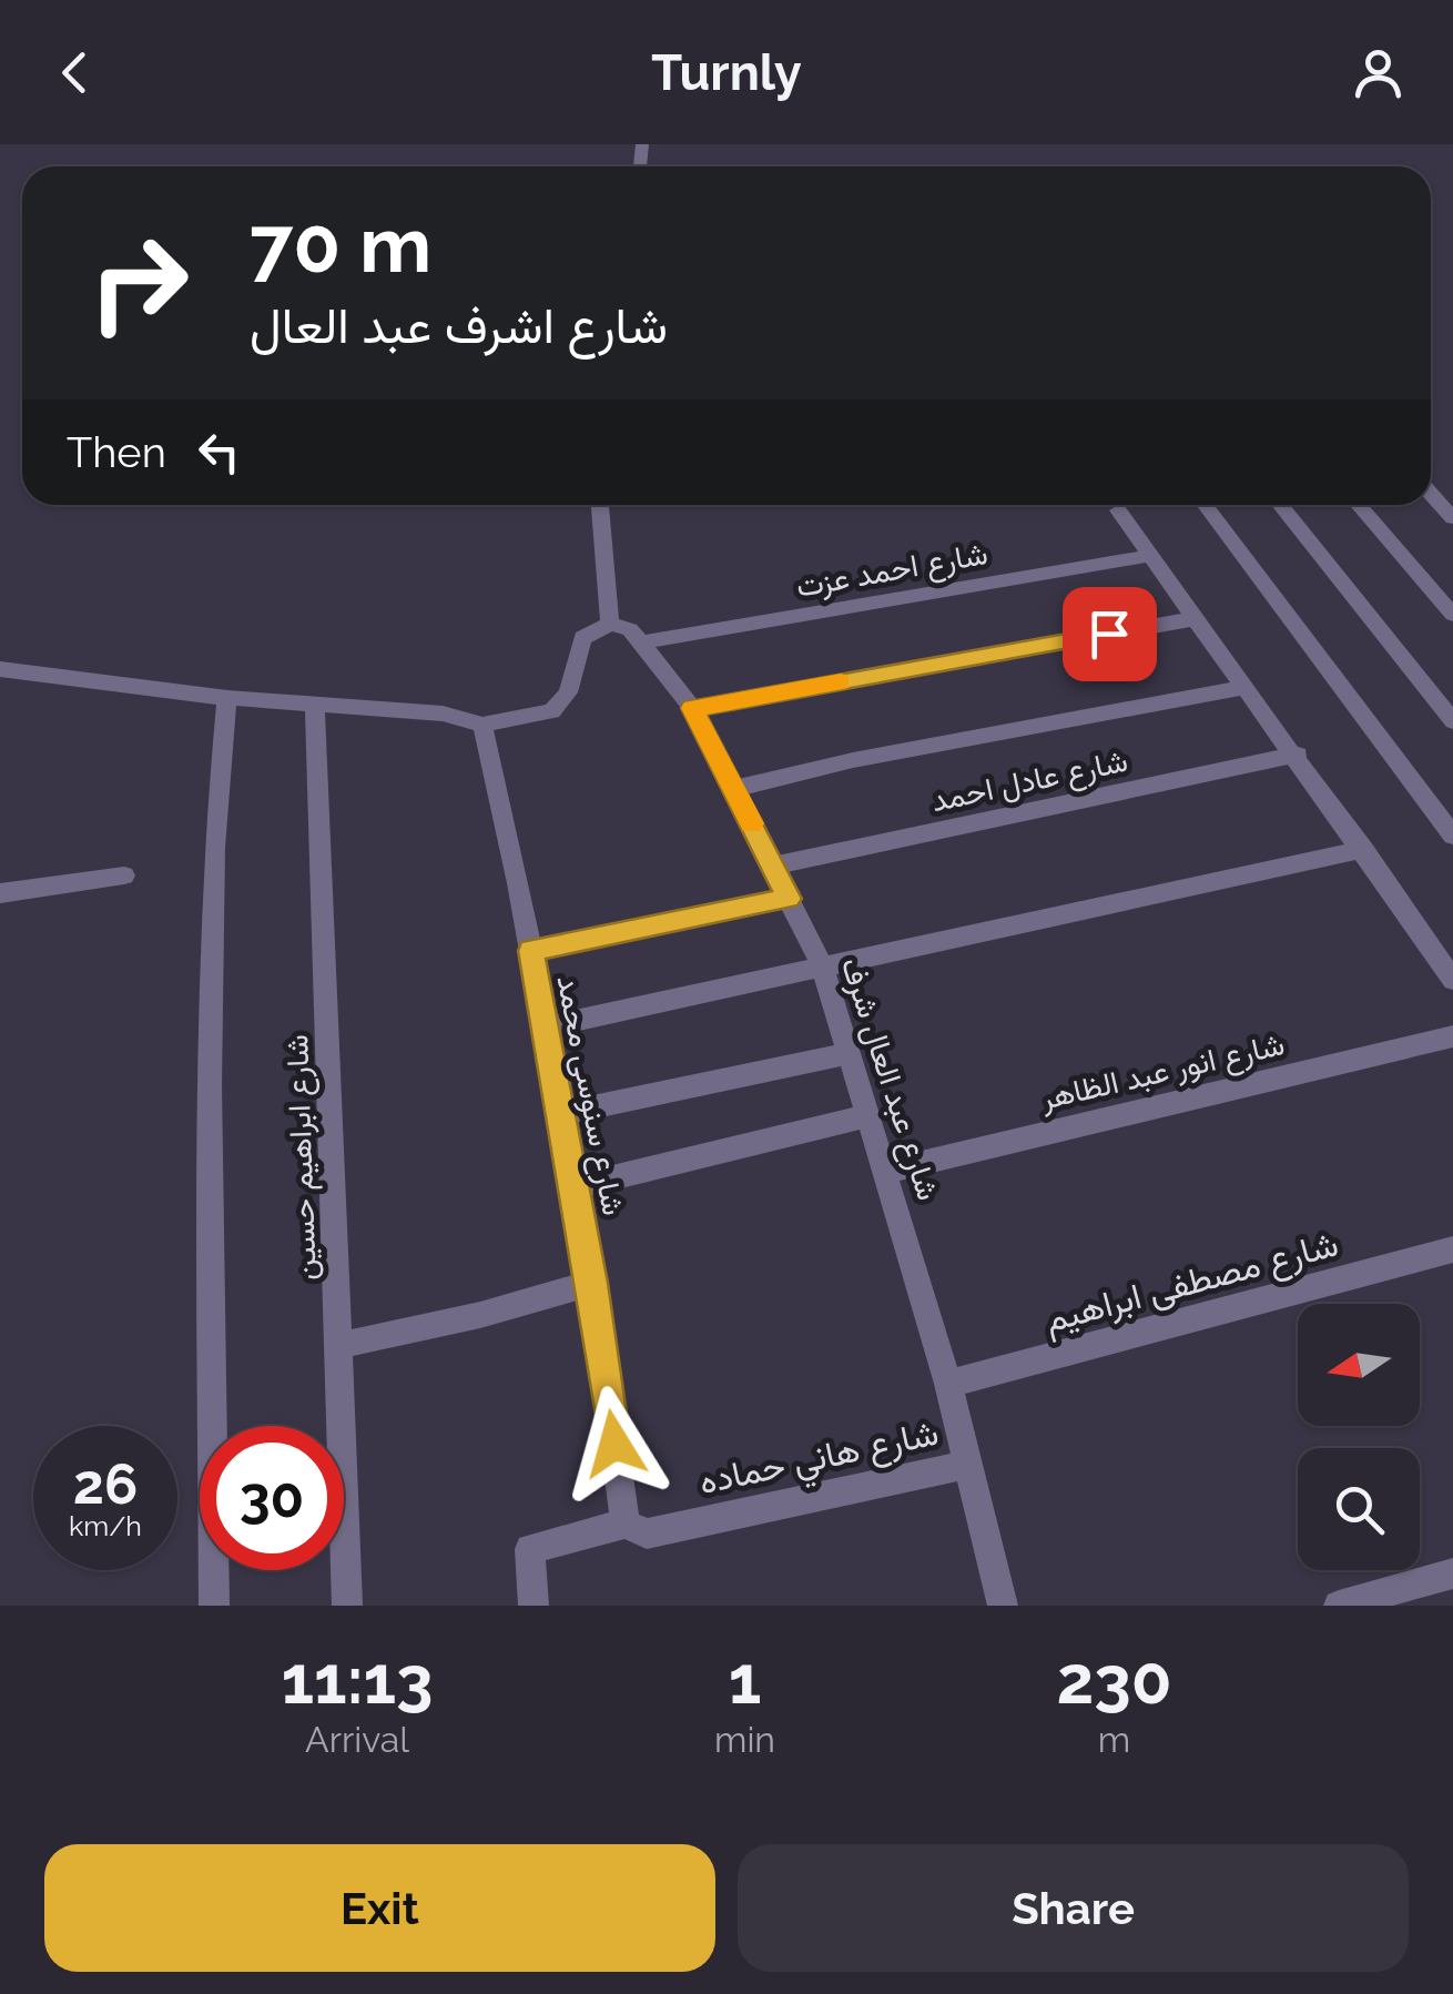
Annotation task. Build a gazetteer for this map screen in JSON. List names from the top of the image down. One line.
{"streets":{"street":["شارع احمد عزت","شارع عادل احمد","شارع انور عبد الظاهر","شارع عبد العال شرف","شارع سنوسى محمد","شارع ابراهيم حسين","شارع مصطفى ابراهيم","شارع هاني حماده"]},"crossings":[["شارع احمد عزت","شارع عبد العال شرف"],["شارع عادل احمد","شارع عبد العال شرف"],["شارع انور عبد الظاهر","شارع عبد العال شرف"],["شارع عبد العال شرف","شارع مصطفى ابراهيم"],["شارع عبد العال شرف","شارع هاني حماده"],["شارع سنوسى محمد","شارع هاني حماده"]],"north":"left","page":{"header":"Turnly","turn":["70 m","شارع اشرف عبد العال"],"then":"Then","speed":"26 km/h","limit":"30","eta":["11:13","Arrival","1","min","230","m"],"buttons":["Exit","Share"]}}
